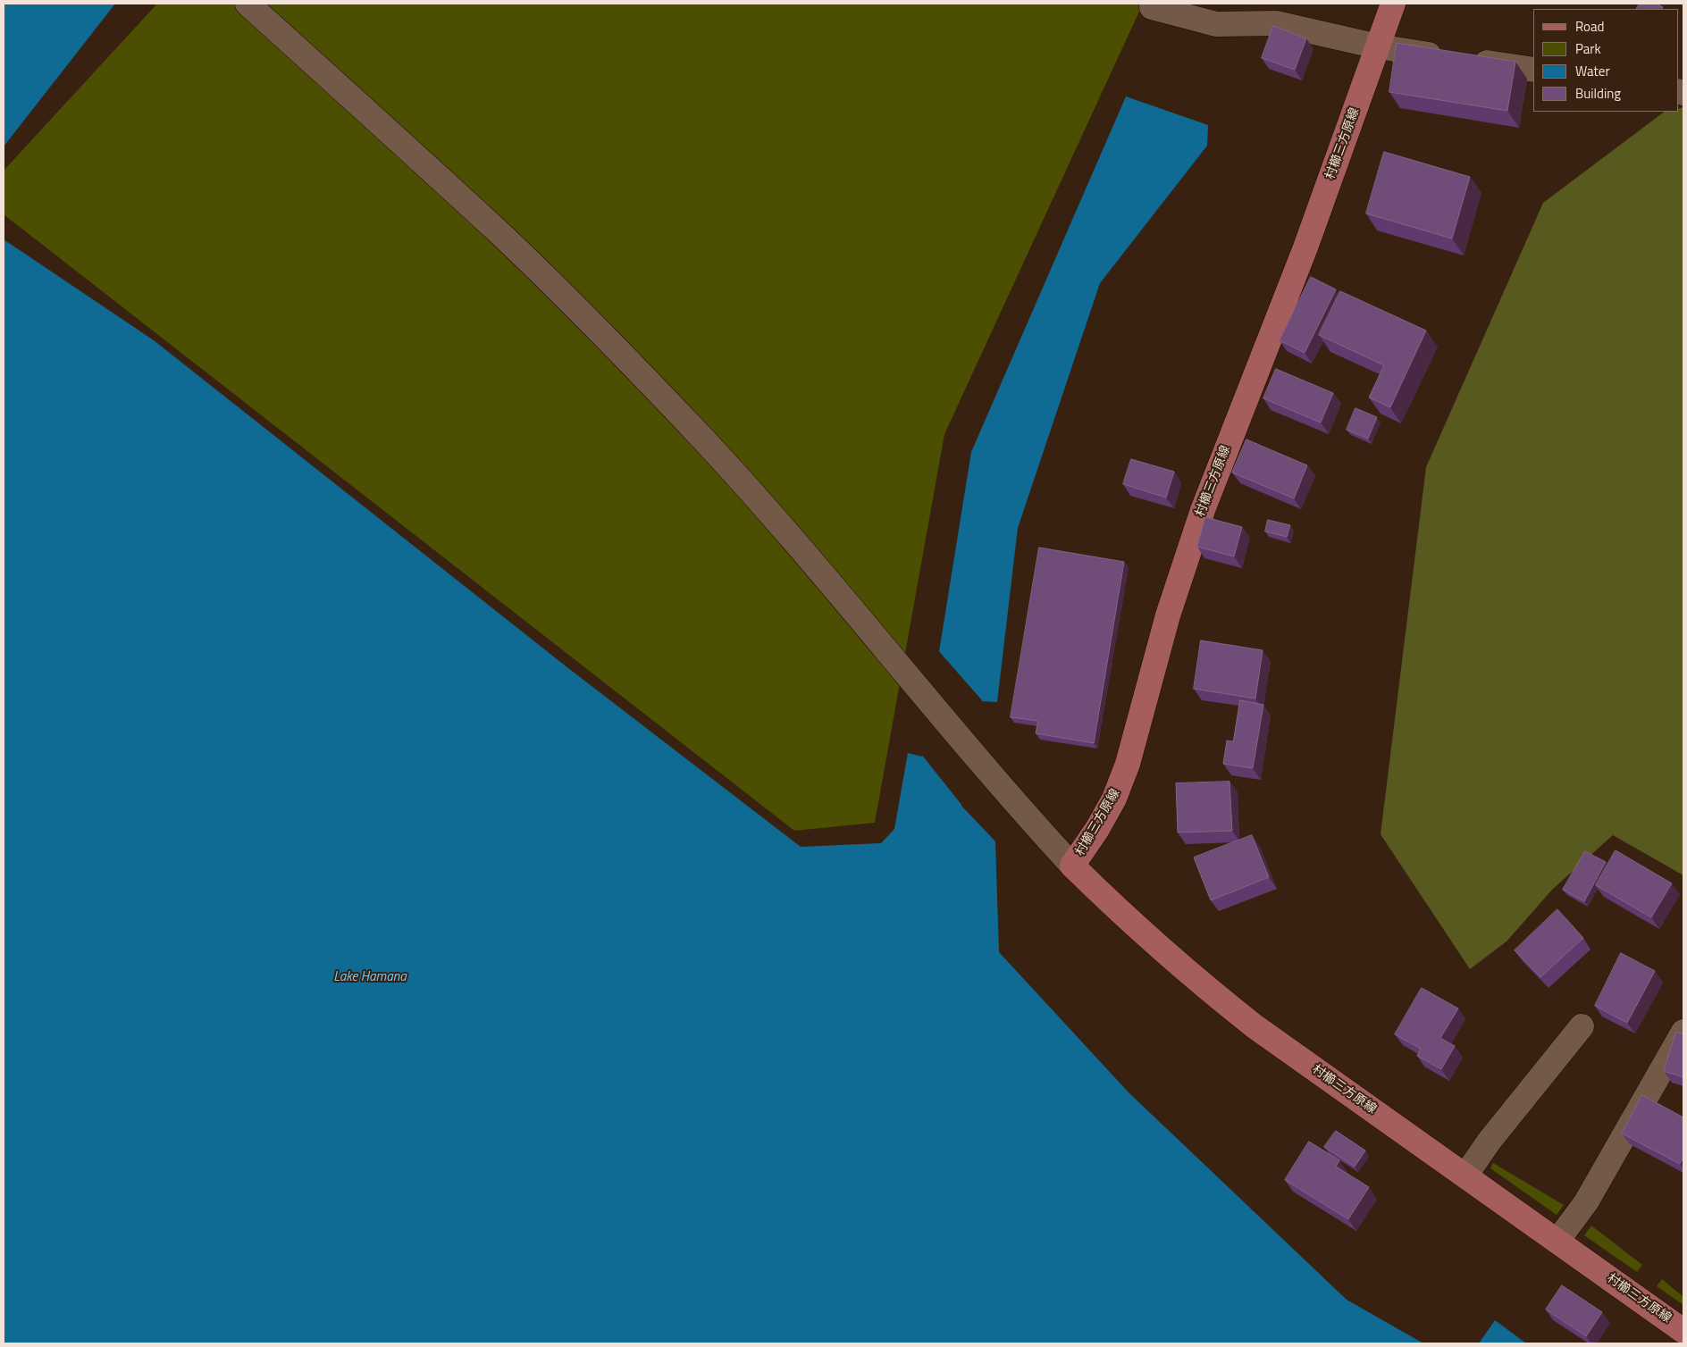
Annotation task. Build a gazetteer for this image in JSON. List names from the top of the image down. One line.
{"streets":{"main road":["村櫛三方原線"]},"water":["Lake Hamana"],"legend":["Road","Park","Water","Building"]}
